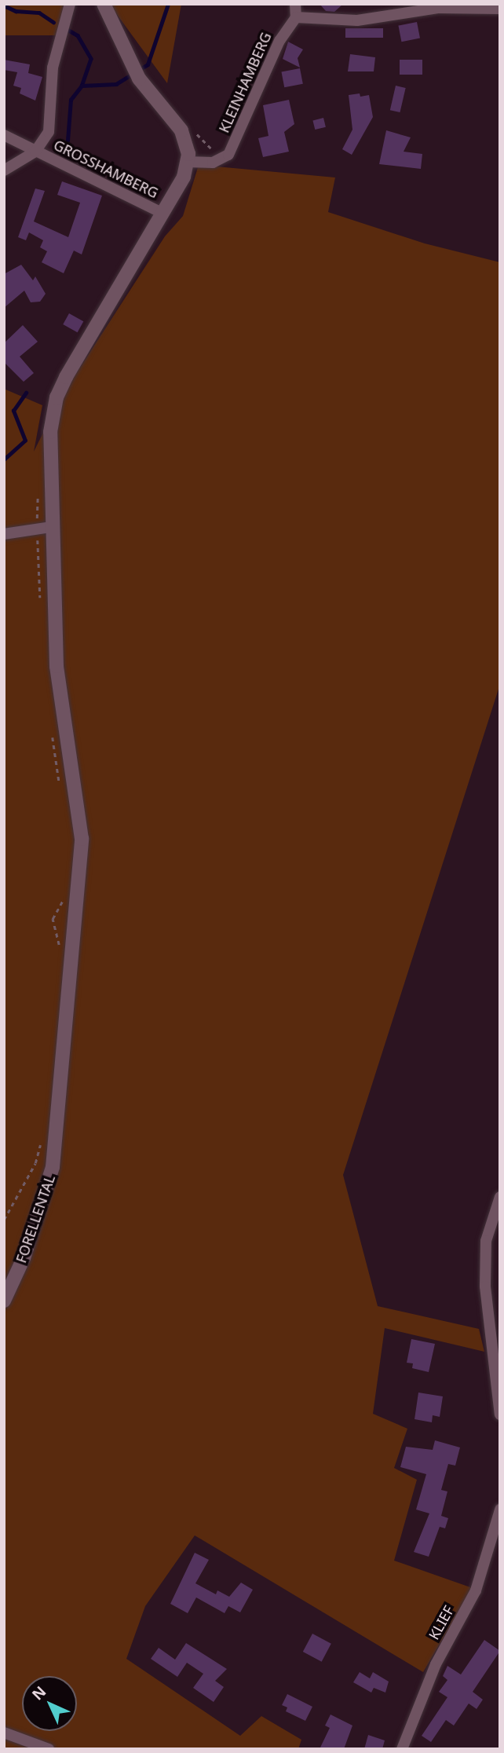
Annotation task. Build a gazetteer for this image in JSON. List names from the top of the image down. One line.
{"streets":{"street":["KLEINHAMBERG","GROSSHAMBERG","FORELLENTAL","KLIEF"]},"crossings":[["GROSSHAMBERG","FORELLENTAL"]],"north":"top left"}
